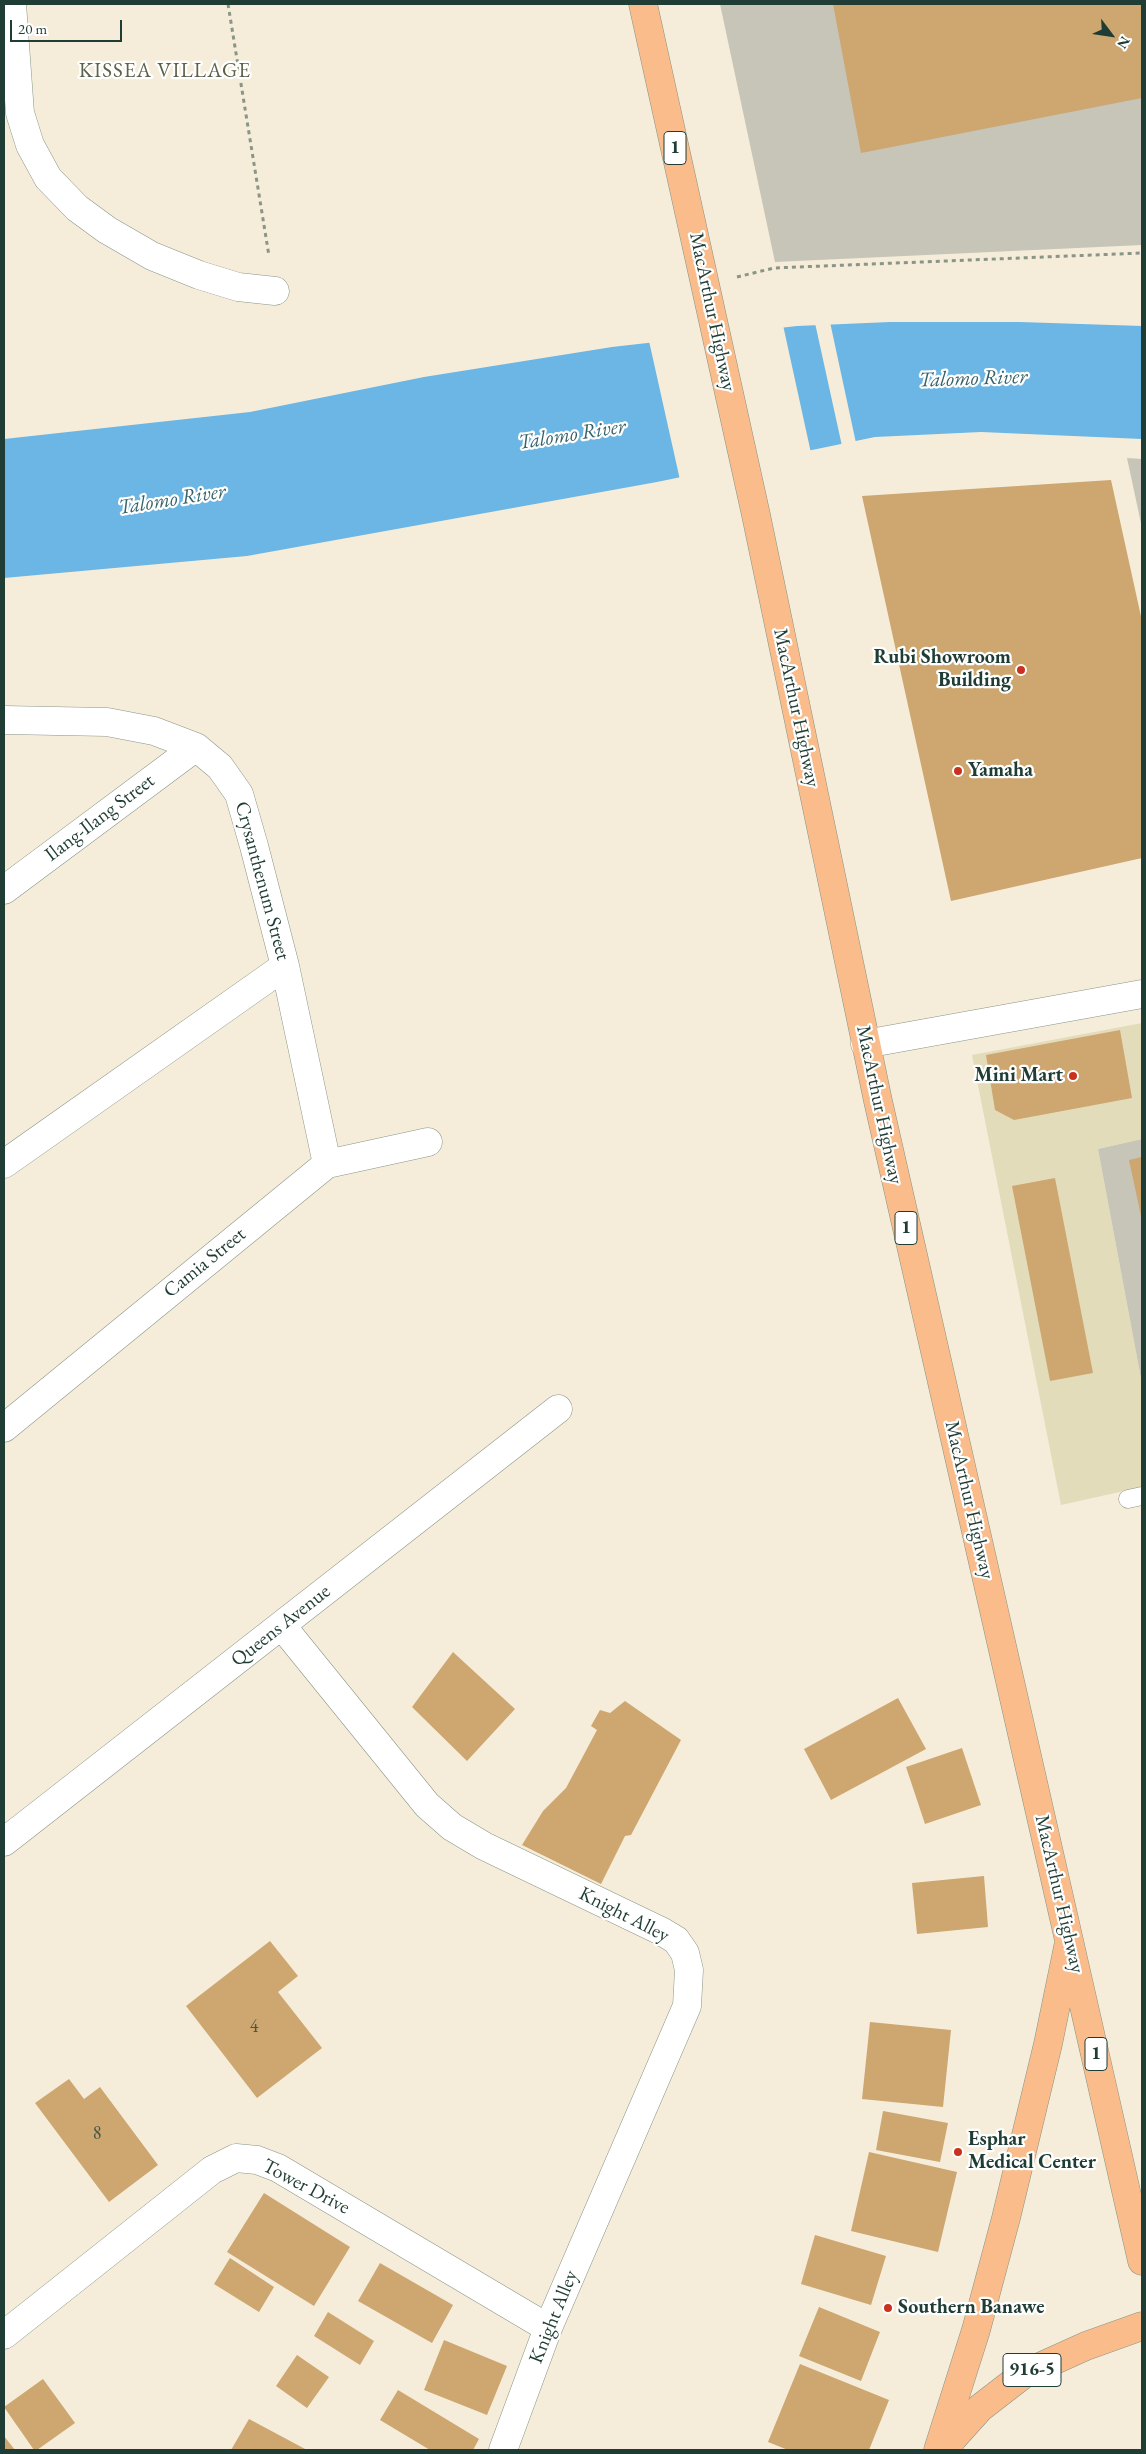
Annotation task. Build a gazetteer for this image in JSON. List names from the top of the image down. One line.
{"streets":{"main road":["1","MacArthur Highway","916-5"],"street":["Ilang-Ilang Street","Crysanthenum Street","Camia Street","Queens Avenue","Knight Alley","Tower Drive"]},"crossings":[["Ilang-Ilang Street","Crysanthenum Street"],["Crysanthenum Street","Camia Street"],["Queens Avenue","Knight Alley"],["Knight Alley","Tower Drive"]],"districts":["KISSEA VILLAGE"],"water":["Talomo River"],"places":["Rubi Showroom Building","Yamaha","Mini Mart","Esphar Medical Center","Southern Banawe"],"house_numbers":["4","8"],"scale_bar":"20 m","north":"bottom right"}
